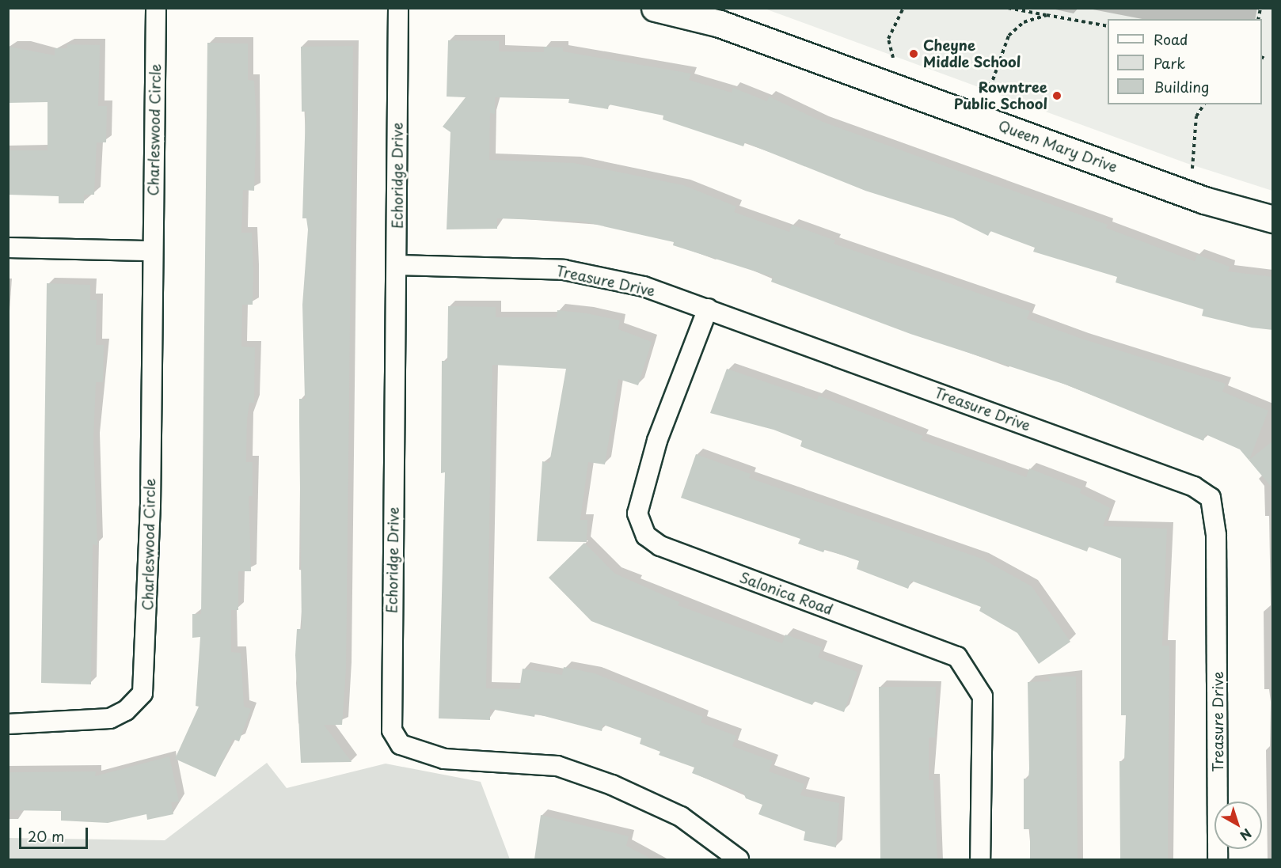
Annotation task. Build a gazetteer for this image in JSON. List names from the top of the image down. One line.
{"streets":{"street":["Charleswood Circle","Queen Mary Drive","Echoridge Drive","Treasure Drive","Salonica Road"]},"crossings":[["Echoridge Drive","Treasure Drive"],["Treasure Drive","Salonica Road"]],"places":["Cheyne Middle School","Rowntree Public School"],"legend":["Road","Park","Building"],"scale_bar":"20 m","north":"bottom right"}
